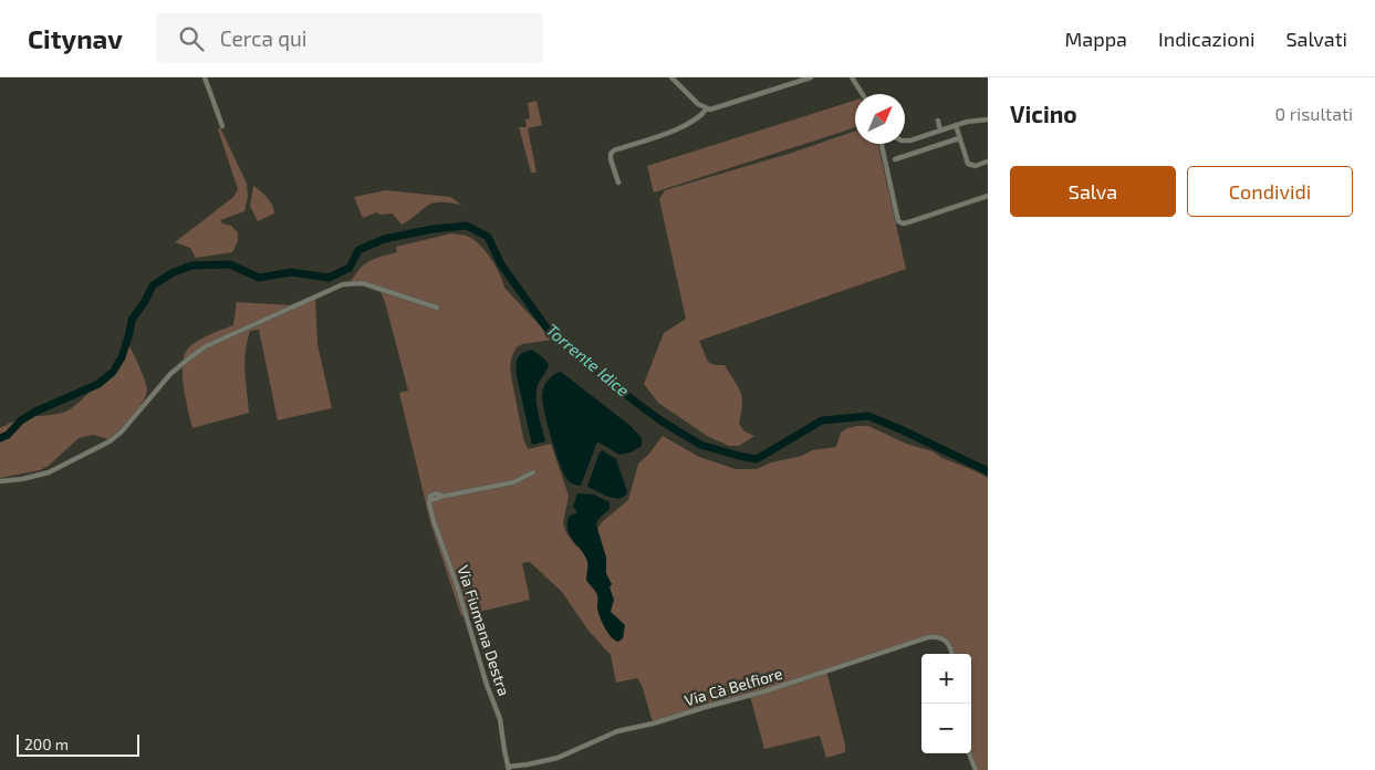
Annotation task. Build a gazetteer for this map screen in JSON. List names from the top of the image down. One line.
{"streets":{"street":["Via Fiumana Destra","Via Cà Belfiore"]},"crossings":[["Via Fiumana Destra","Via Cà Belfiore"]],"water":["Torrente Idice"],"scale_bar":"200 m","north":"top right","page":{"header":"Citynav","search":"Cerca qui","nav":["Mappa","Indicazioni","Salvati"],"heading":["Vicino","0 risultati"],"buttons":["Salva","Condividi"],"map_buttons":["+","−"],"scale":"200 m"}}
